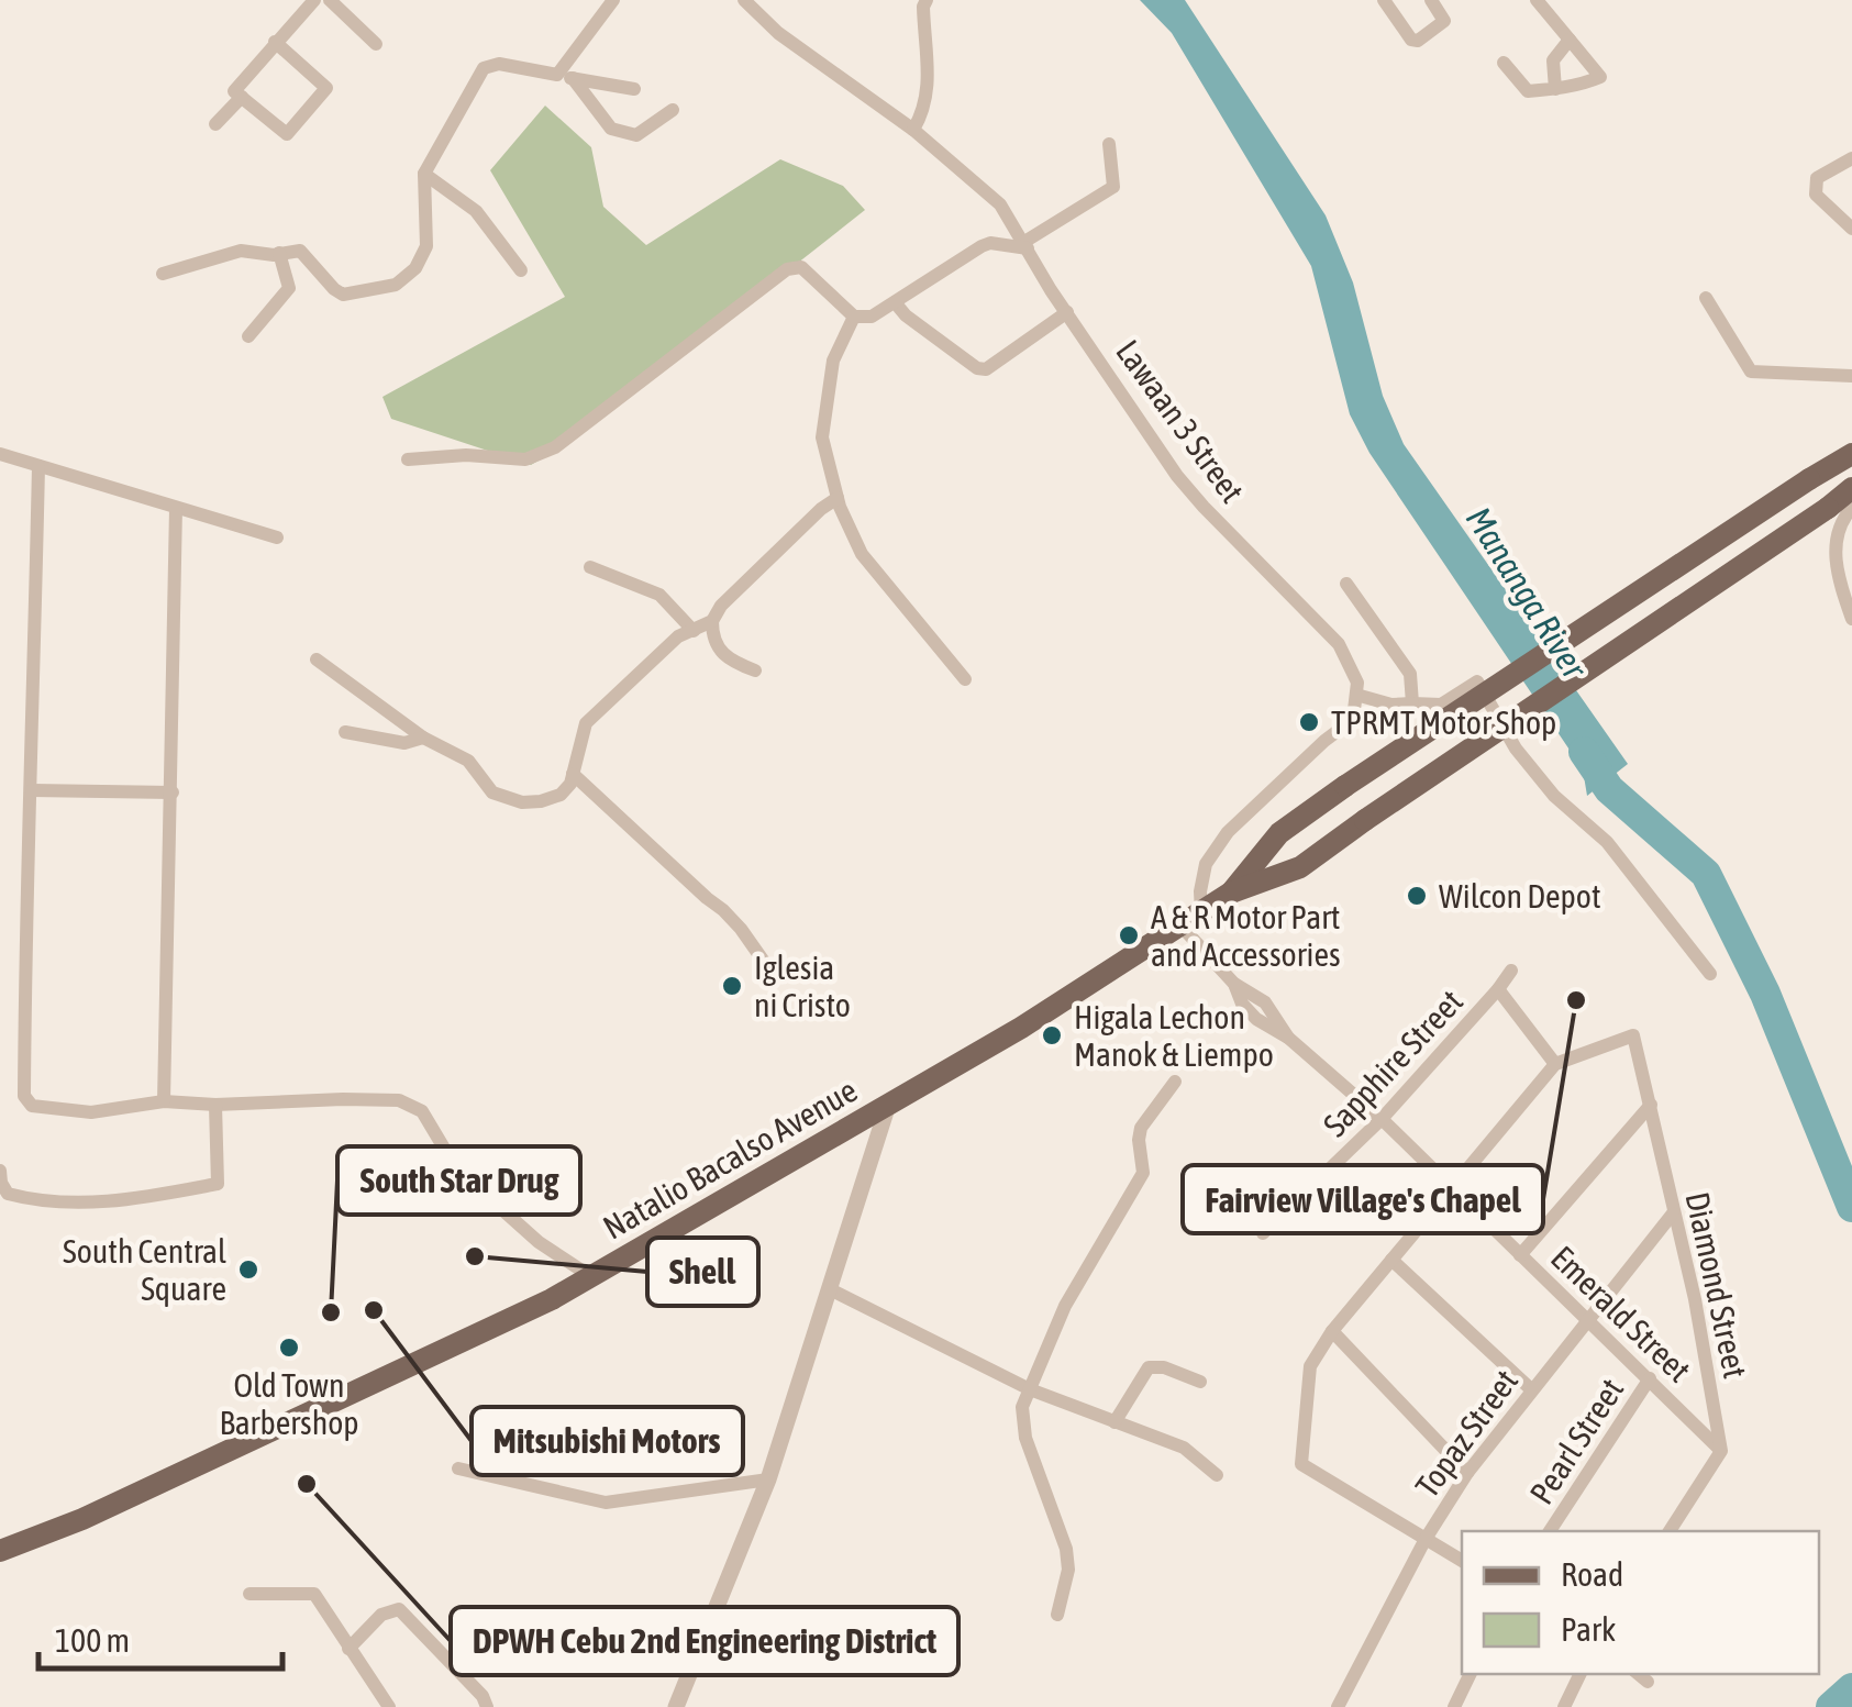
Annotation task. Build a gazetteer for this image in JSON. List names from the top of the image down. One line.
{"streets":{"main road":["Natalio Bacalso Avenue"],"street":["Lawaan 3 Street","Sapphire Street","Diamond Street","Emerald Street","Topaz Street","Pearl Street"]},"crossings":[["Sapphire Street","Emerald Street"],["Natalio Bacalso Avenue","Emerald Street"],["Diamond Street","Emerald Street"],["Diamond Street","Topaz Street"],["Emerald Street","Topaz Street"],["Emerald Street","Pearl Street"]],"water":["Mananga River"],"places":["TPRMT Motor Shop","Wilcon Depot","A & R Motor Part and Accessories","Iglesia ni Cristo","Fairview Village's Chapel","Higala Lechon Manok & Liempo","Shell","South Central Square","Mitsubishi Motors","South Star Drug","Old Town Barbershop","DPWH Cebu 2nd Engineering District"],"legend":["Road","Park"],"scale_bar":"100 m"}
